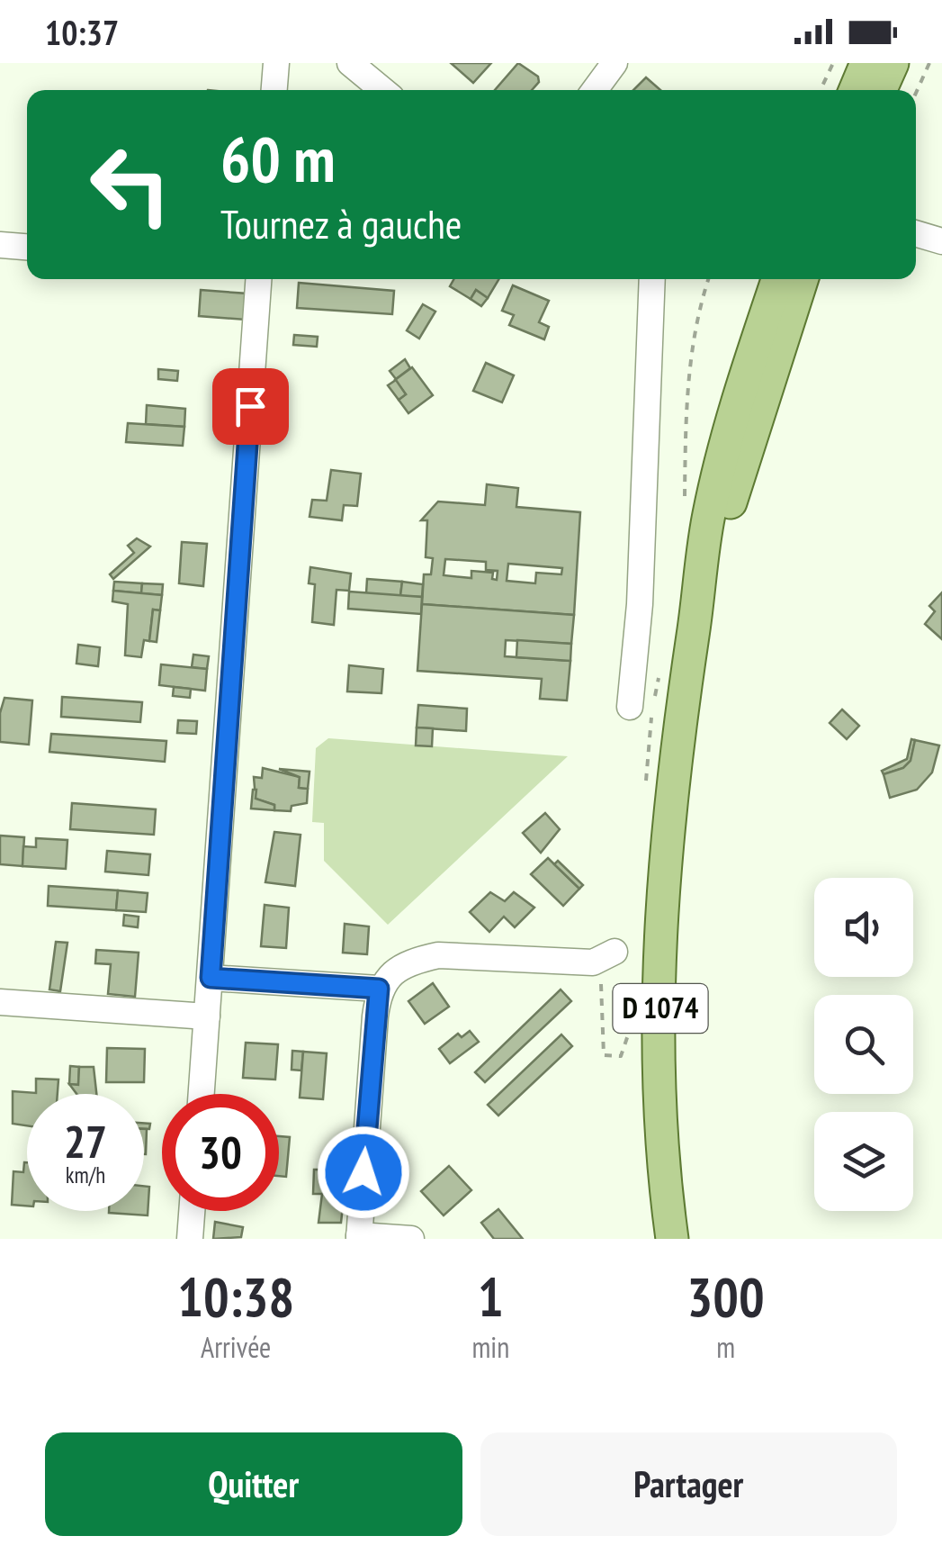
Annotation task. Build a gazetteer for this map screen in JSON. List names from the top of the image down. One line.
{"streets":{"main road":["D 1074"]},"page":{"status":"10:37","turn":["60 m","Tournez à gauche"],"speed":"27 km/h","limit":"30","eta":["10:38","Arrivée","1","min","300","m"],"buttons":["Quitter","Partager"]}}
